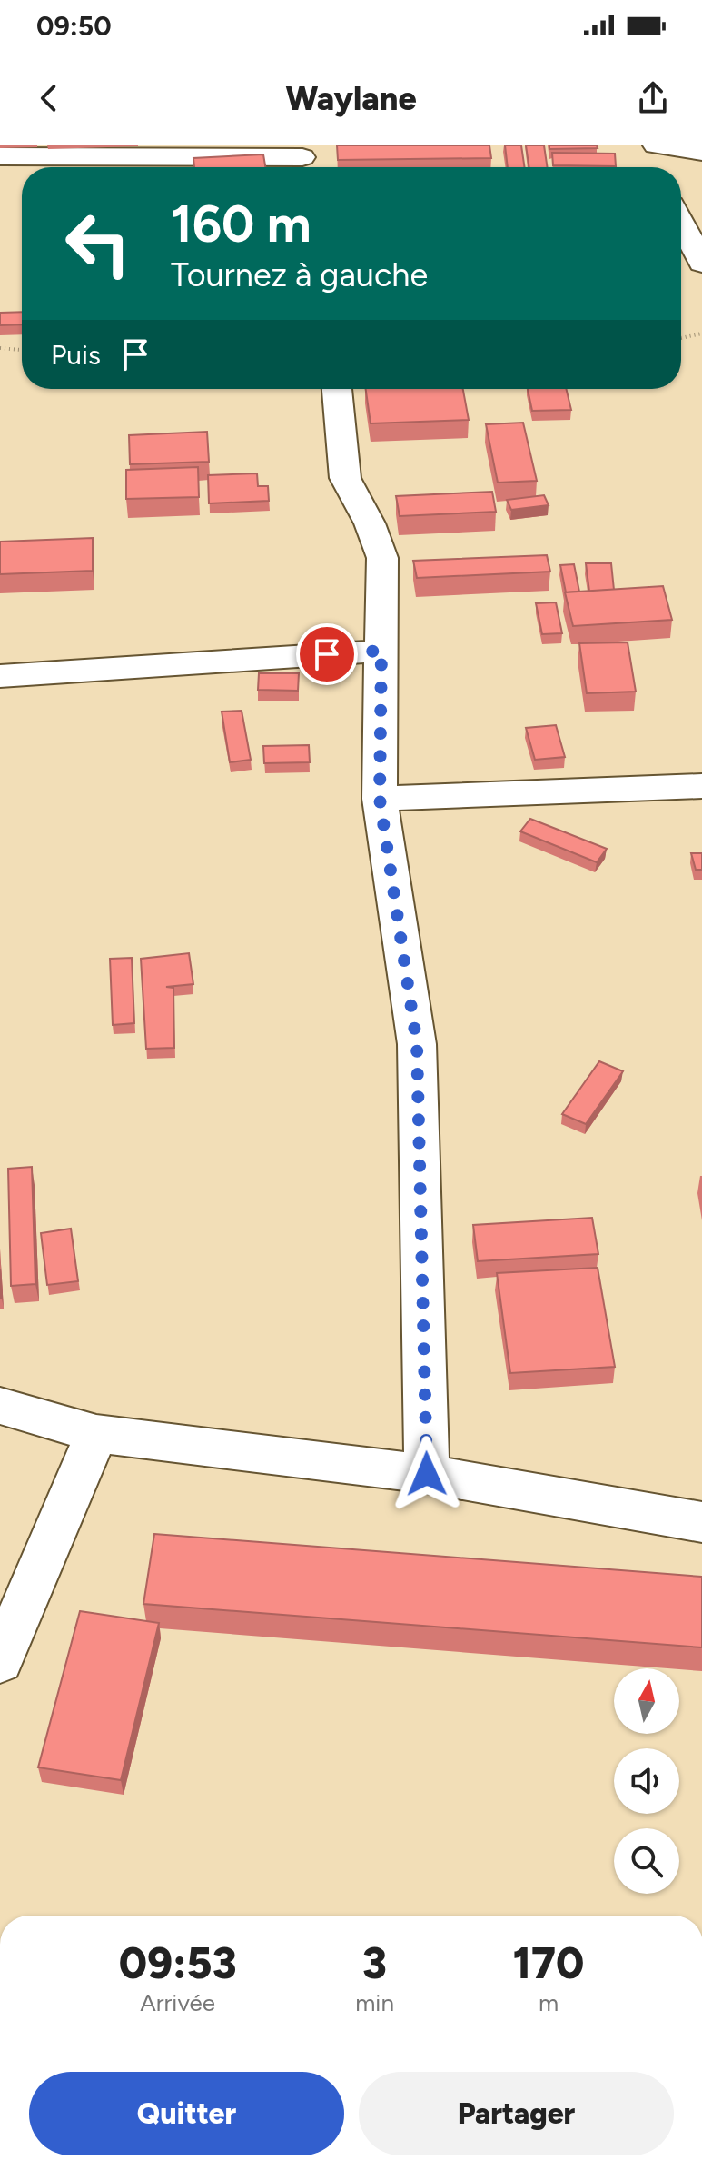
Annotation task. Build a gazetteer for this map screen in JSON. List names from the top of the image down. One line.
{"north":"top","page":{"status":"09:50","header":"Waylane","turn":["160 m","Tournez à gauche"],"then":"Puis","eta":["09:53","Arrivée","3","min","170","m"],"buttons":["Quitter","Partager"]}}
